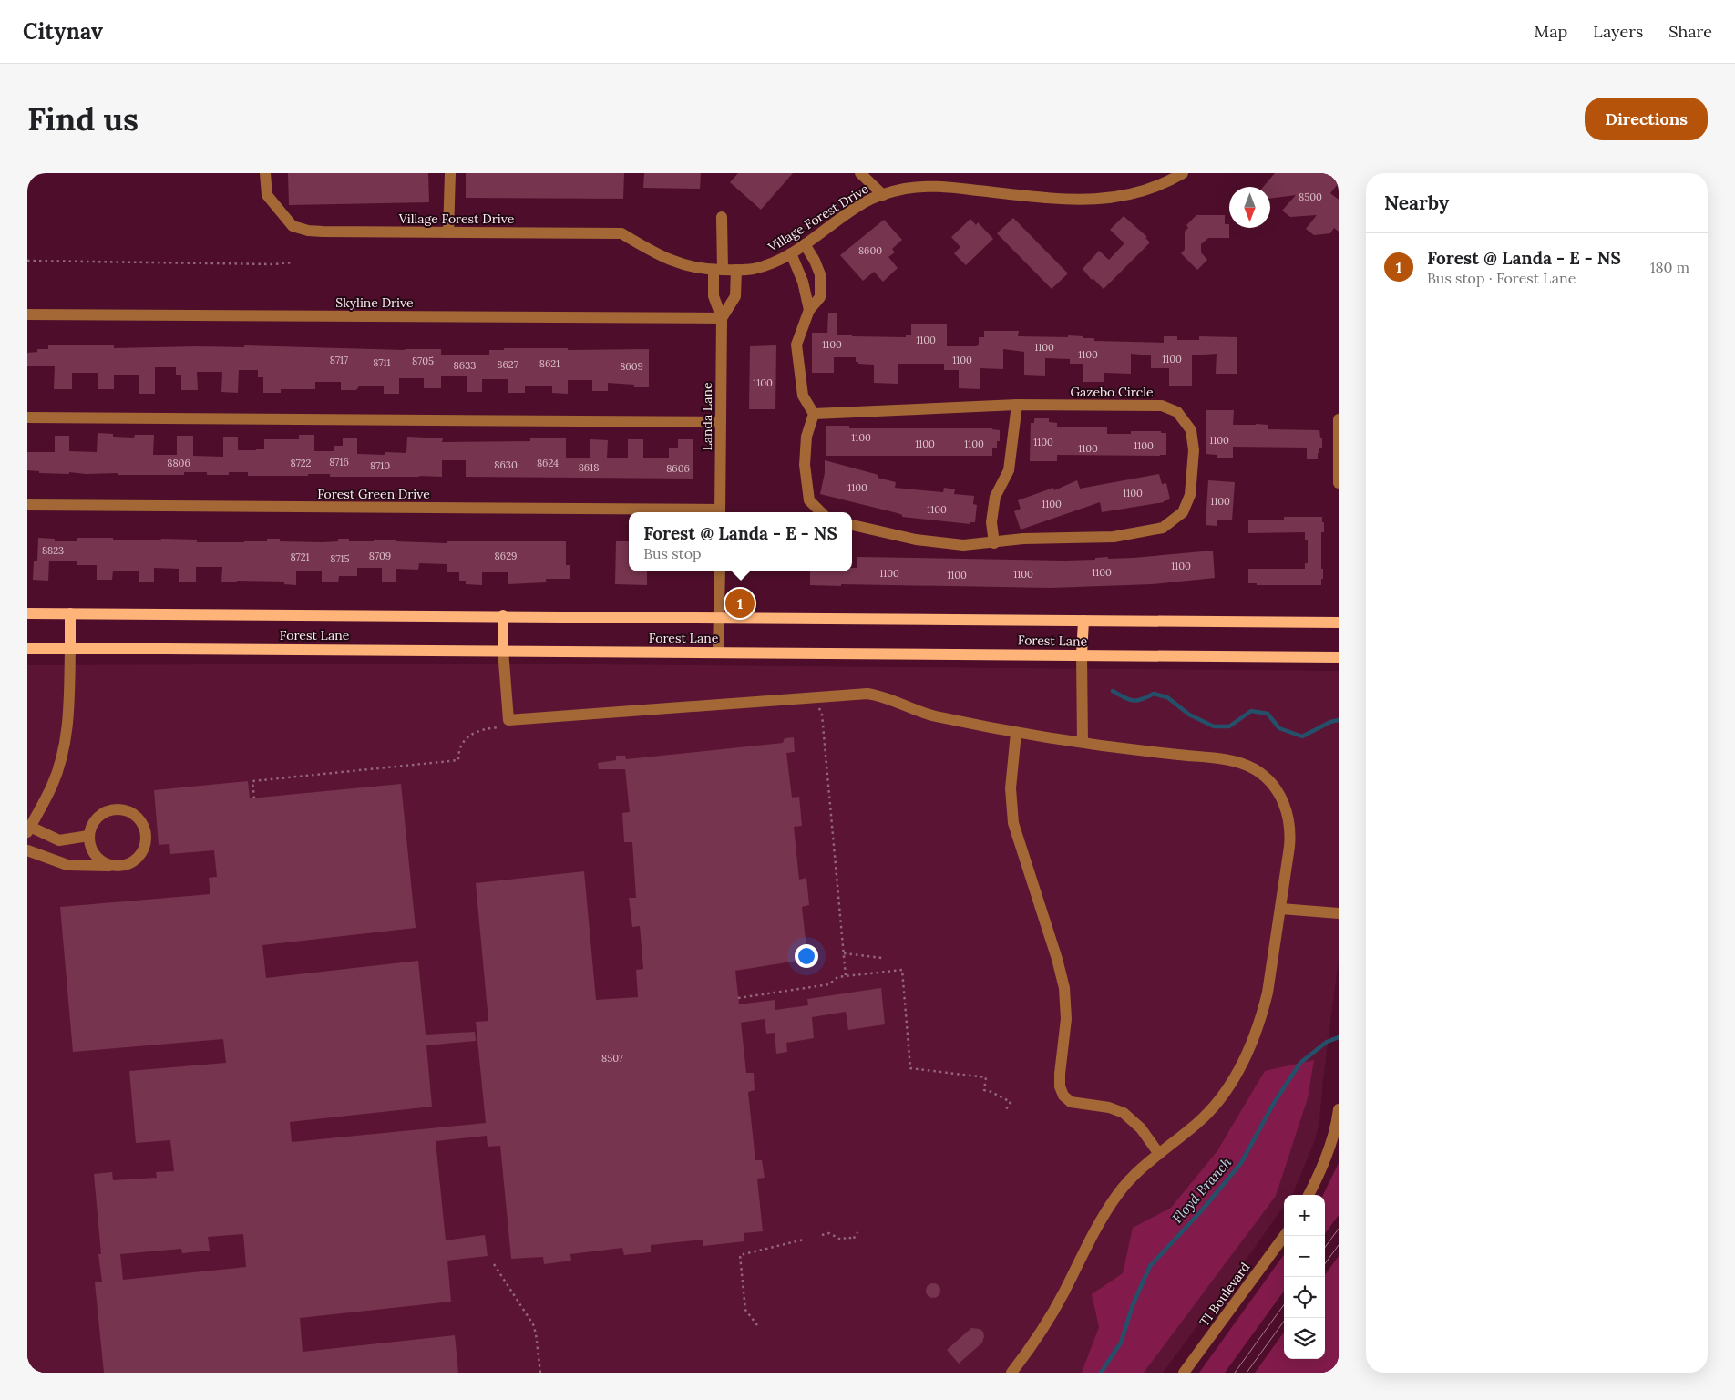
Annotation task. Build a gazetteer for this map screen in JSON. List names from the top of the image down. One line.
{"streets":{"main road":["Forest Lane"],"street":["Village Forest Drive","Skyline Drive","Gazebo Circle","Landa Lane","Forest Green Drive","TI Boulevard"]},"crossings":[["Skyline Drive","Landa Lane"],["Landa Lane","Forest Green Drive"]],"water":["Floyd Branch"],"house_numbers":["8500","8600","1100","1100","1100","1100","1100","8717","1100","8705","8711","8621","8627","8633","8609","1100","1100","1100","1100","1100","1100","1100","1100","8716","8806","8722","8624","8630","8710","8618","8606","1100","1100","1100","1100","1100","8823","8709","8629","8721","8715","1100","1100","1100","1100","1100","8507"],"north":"bottom","page":{"header":"Citynav","nav":["Map","Layers","Share"],"buttons":"Directions","title":"Find us","heading":"Nearby","list":[{"mark":"1","name":"Forest @ Landa - E - NS","note":"Bus stop · Forest Lane","value":"180 m"}],"popup":["Forest @ Landa - E - NS","Bus stop"],"pins":"1","map_buttons":["+","−"]}}
